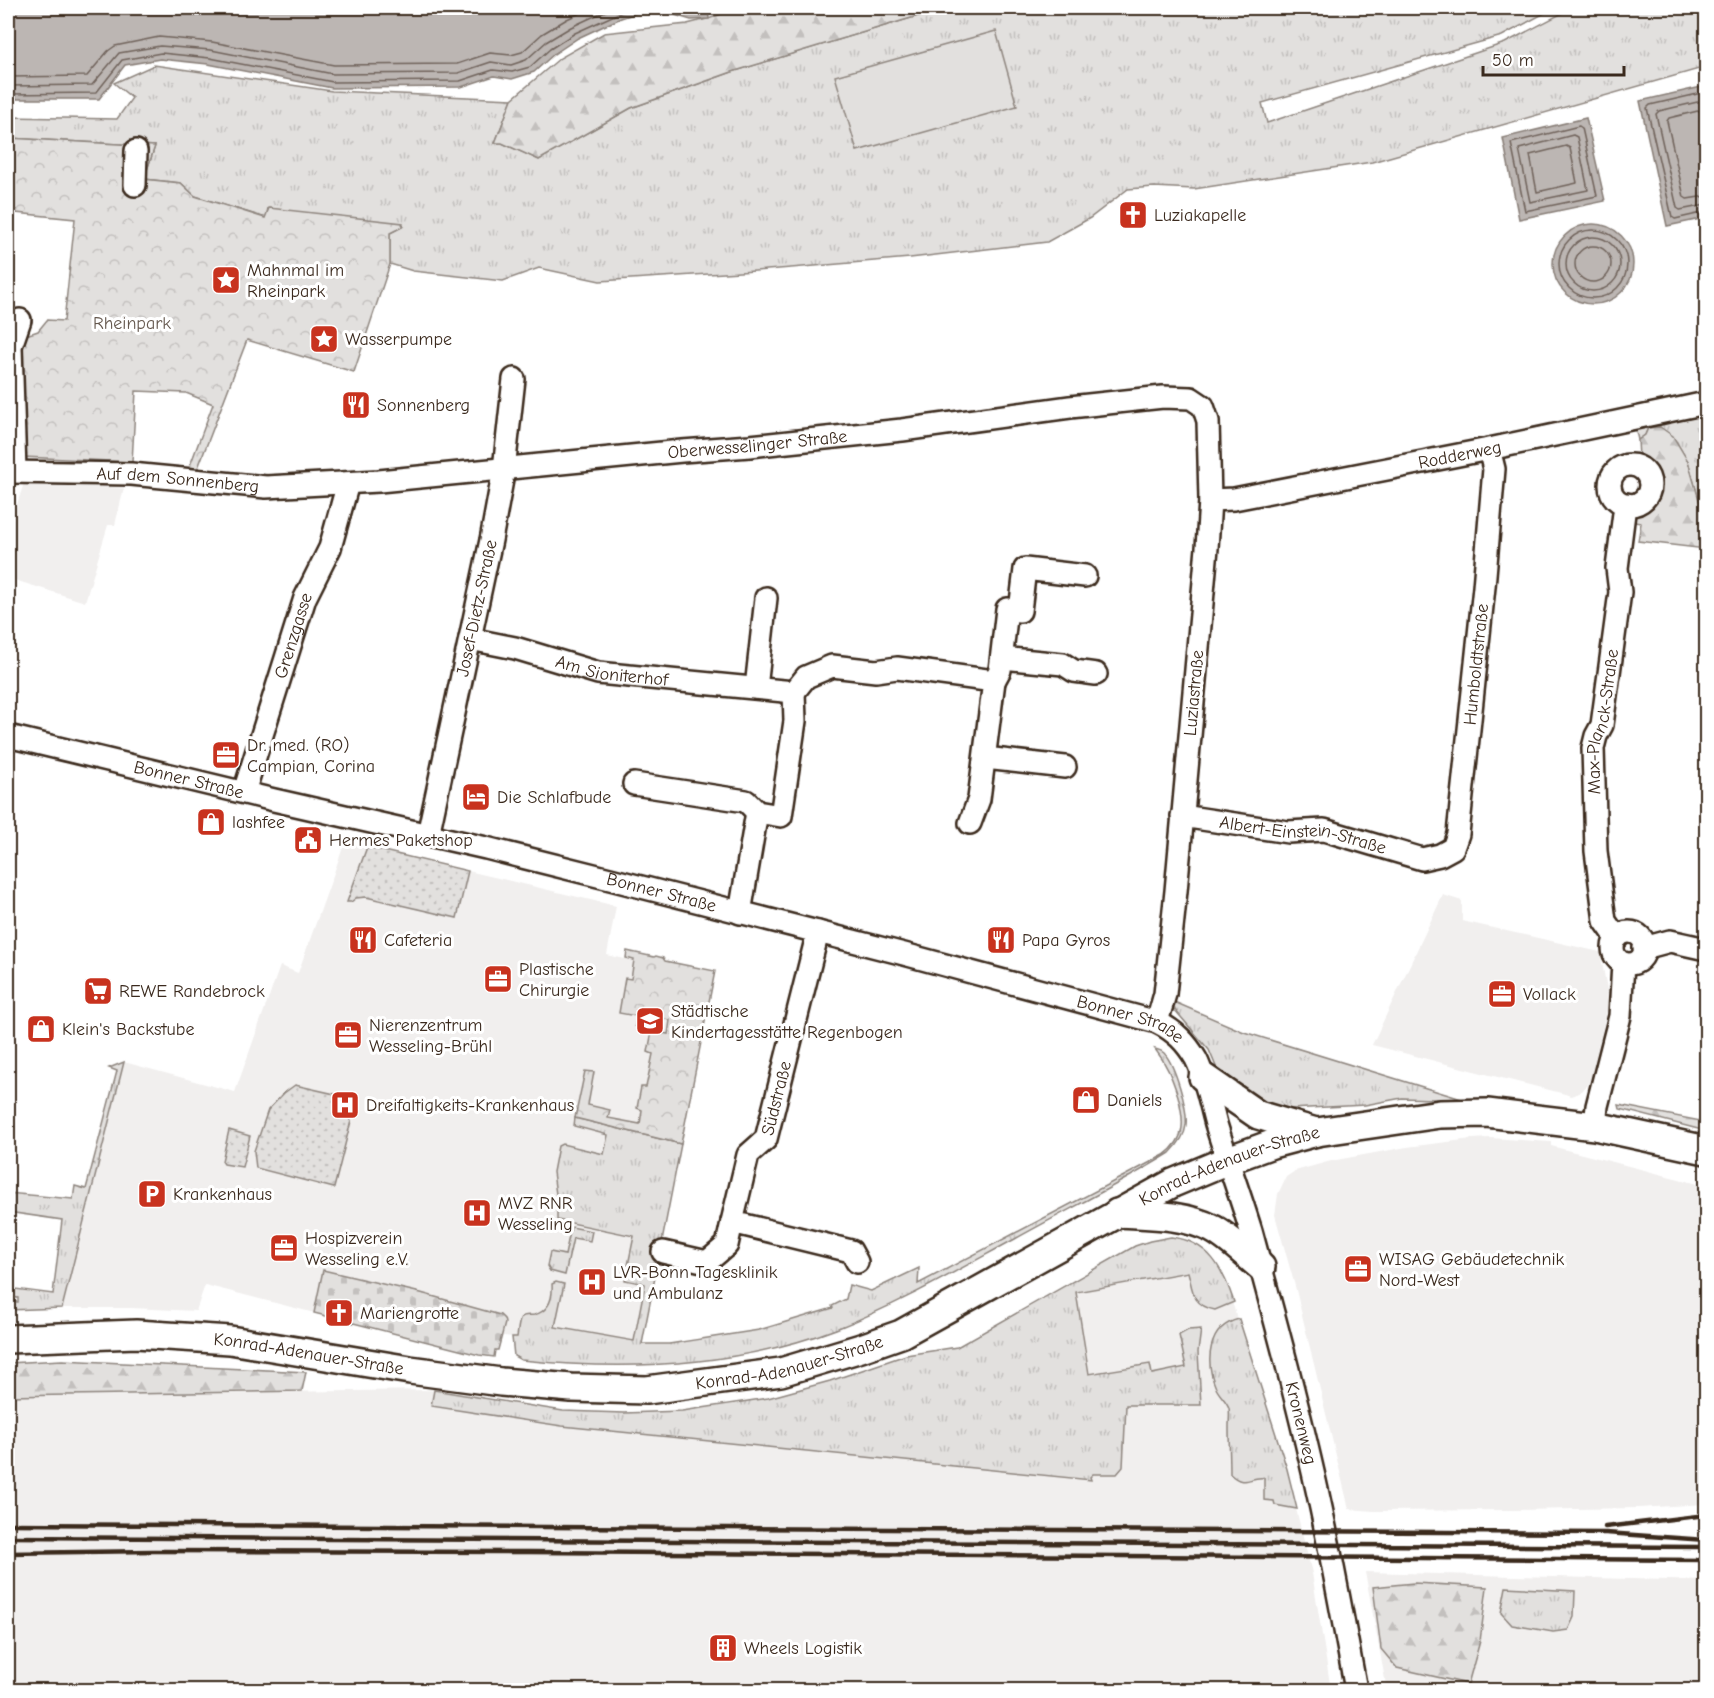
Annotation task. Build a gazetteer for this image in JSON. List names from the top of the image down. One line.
{"streets":{"main road":["Konrad-Adenauer-Straße"],"street":["Oberwesselinger Straße","Rodderweg","Auf dem Sonnenberg","Josef-Dietz-Straße","Grenzgasse","Humboldtstraße","Am Sioniterhof","Luziastraße","Max-Planck-Straße","Bonner Straße","Albert-Einstein-Straße","Südstraße","Kronenweg"]},"crossings":[["Oberwesselinger Straße","Auf dem Sonnenberg"],["Oberwesselinger Straße","Josef-Dietz-Straße"],["Oberwesselinger Straße","Grenzgasse"],["Oberwesselinger Straße","Luziastraße"],["Rodderweg","Humboldtstraße"],["Rodderweg","Luziastraße"],["Auf dem Sonnenberg","Grenzgasse"],["Josef-Dietz-Straße","Am Sioniterhof"],["Josef-Dietz-Straße","Bonner Straße"],["Grenzgasse","Bonner Straße"],["Humboldtstraße","Albert-Einstein-Straße"],["Luziastraße","Bonner Straße"],["Luziastraße","Albert-Einstein-Straße"],["Max-Planck-Straße","Konrad-Adenauer-Straße"],["Bonner Straße","Südstraße"],["Bonner Straße","Konrad-Adenauer-Straße"],["Bonner Straße","Kronenweg"],["Konrad-Adenauer-Straße","Kronenweg"]],"parks":["Rheinpark"],"places":{"church":["Luziakapelle","Mariengrotte"],"place":["Mahnmal im Rheinpark","Wasserpumpe"],"restaurant":["Sonnenberg","Cafeteria","Papa Gyros"],"office":["Dr. med. (RO) Campian, Corina","Plastische Chirurgie","Vollack","Nierenzentrum Wesseling-Brühl","Hospizverein Wesseling e.V.","WISAG Gebäudetechnik Nord-West"],"hotel":["Die Schlafbude"],"shop":["lashfee","Klein's Backstube","Daniels"],"public building":["Hermes Paketshop"],"supermarket":["REWE Randebrock"],"school or university":["Städtische Kindertagesstätte Regenbogen"],"hospital":["Dreifaltigkeits-Krankenhaus","MVZ RNR Wesseling","LVR-Bonn Tagesklinik und Ambulanz"],"parking":["Krankenhaus"],"building":["Wheels Logistik"]},"scale_bar":"50 m"}
